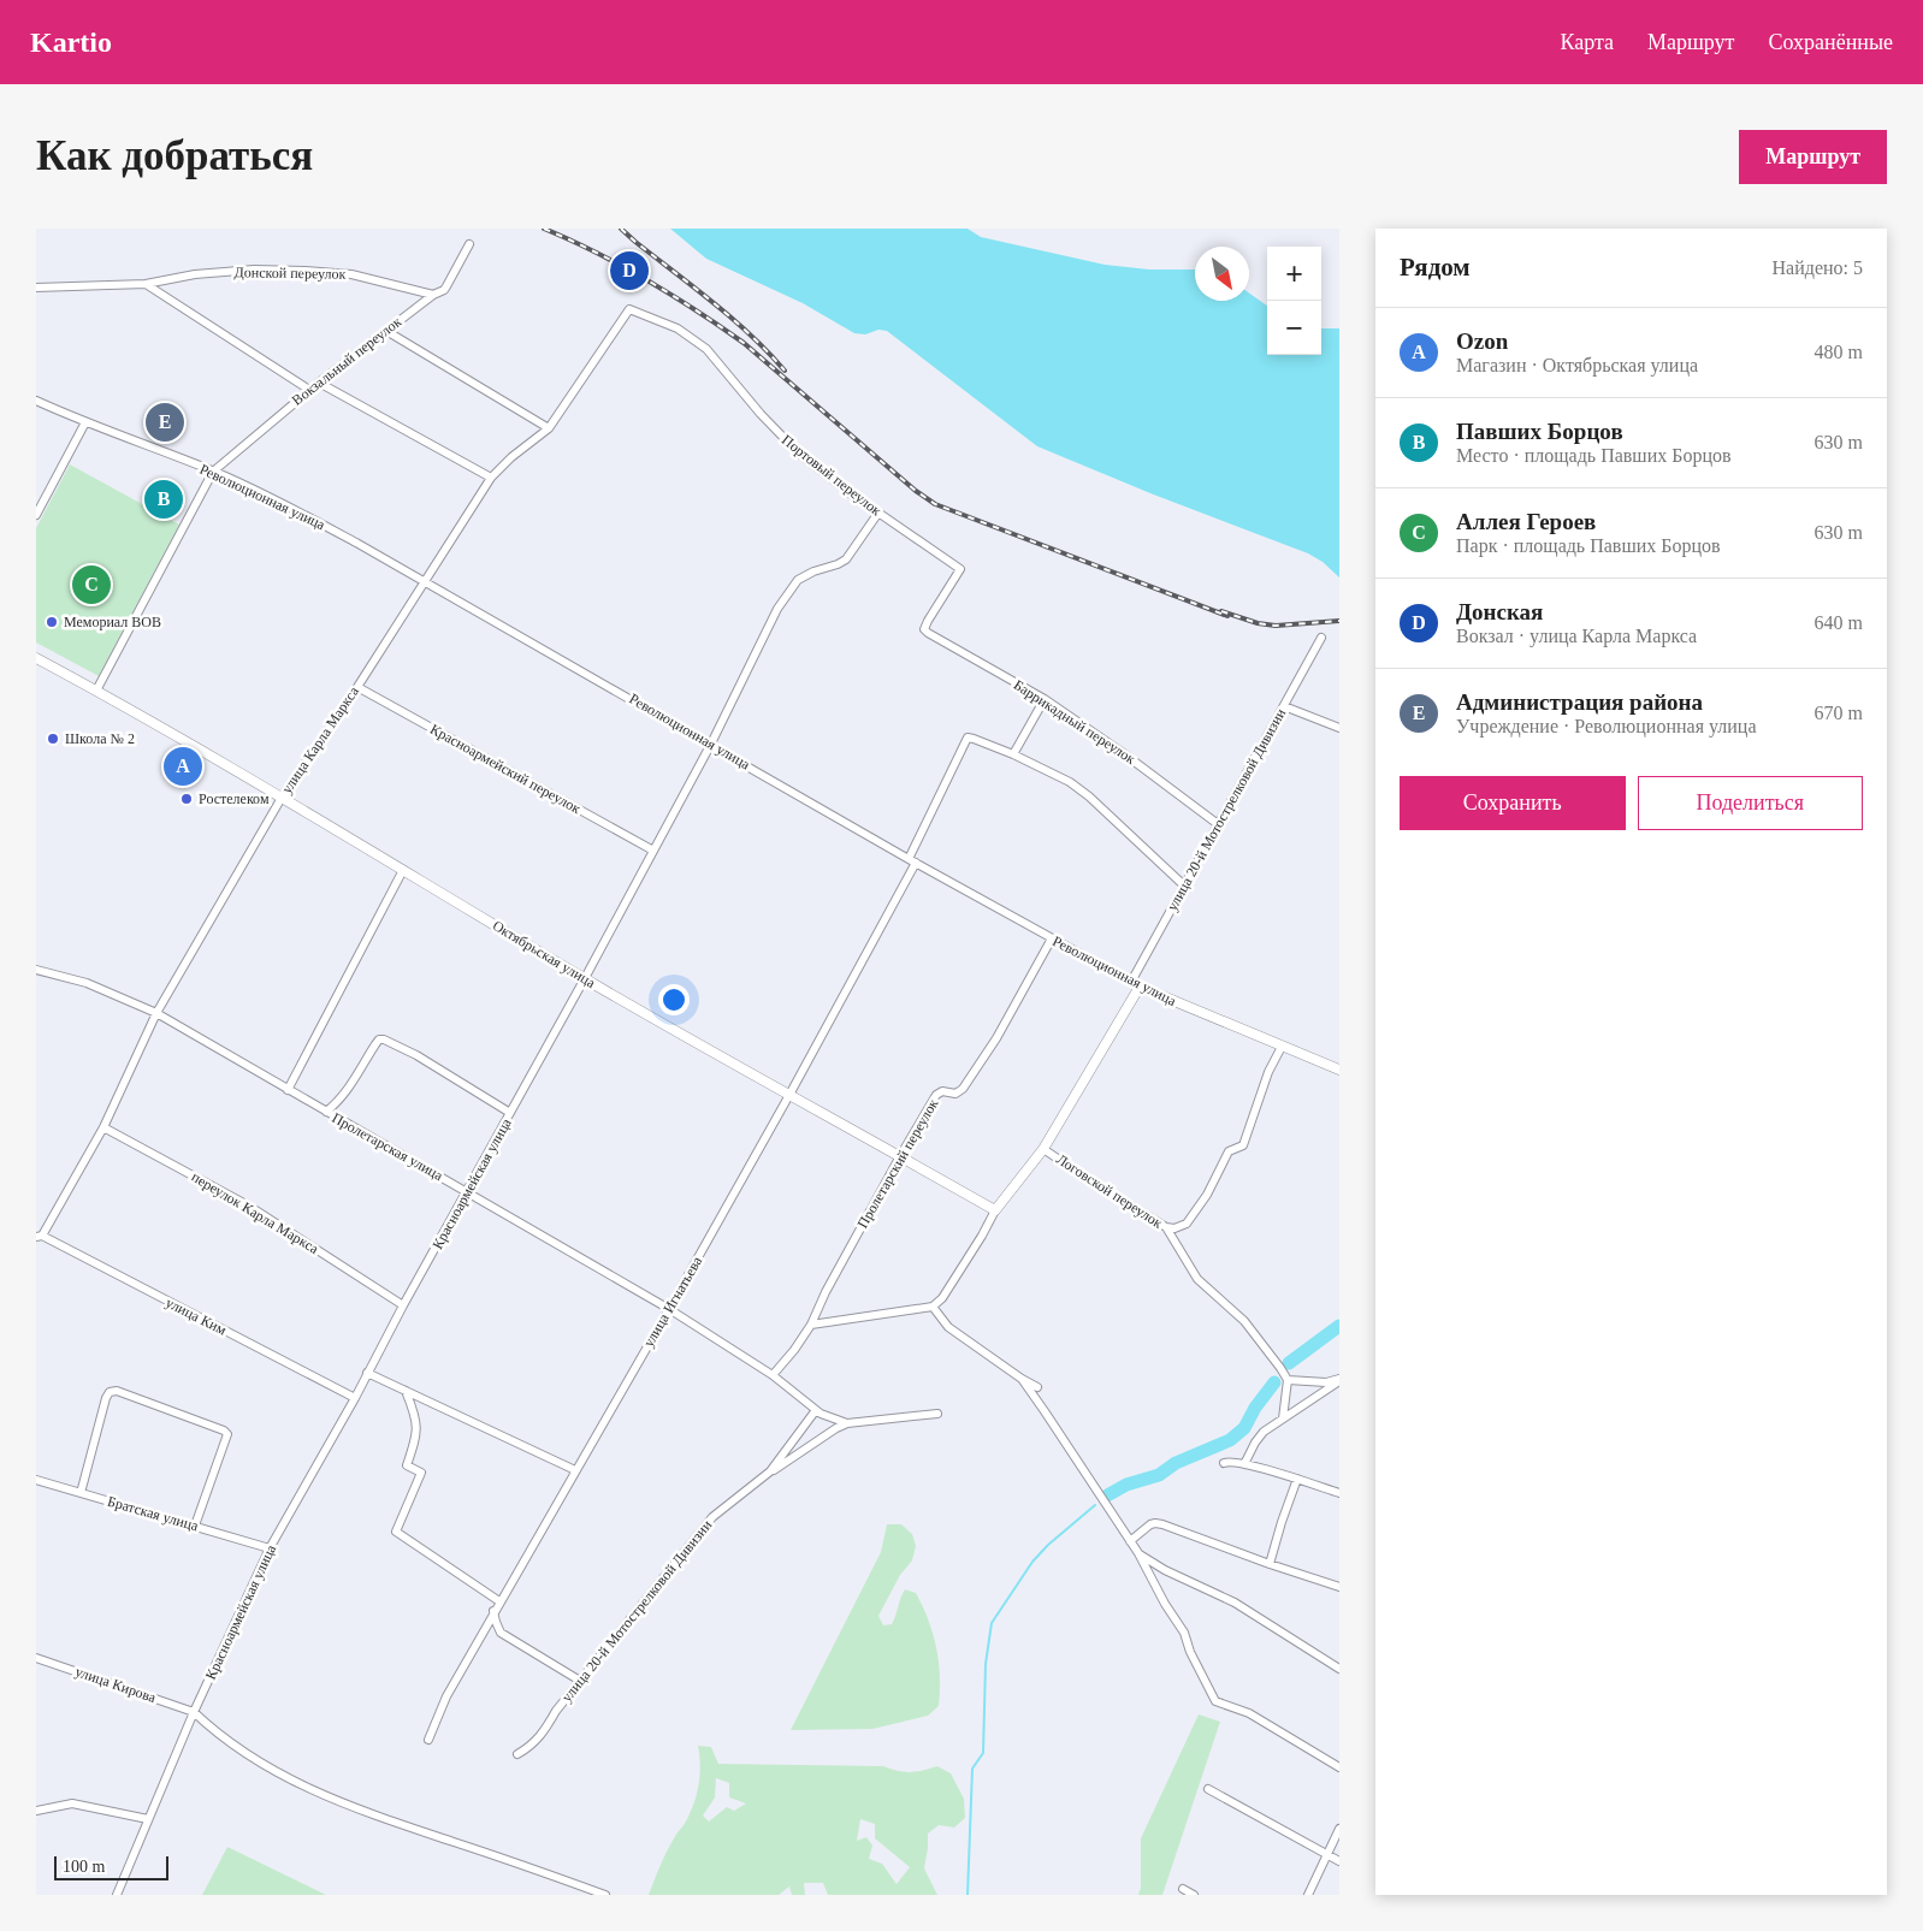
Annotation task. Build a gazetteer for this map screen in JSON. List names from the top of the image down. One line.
{"streets":{"main road":["Революционная улица","улица 20-й Мотострелковой Дивизии","Октябрьская улица"],"street":["Донской переулок","Вокзальный переулок","Портовый переулок","Баррикадный переулок","улица Карла Маркса","Красноармейский переулок","Пролетарская улица","Пролетарский переулок","Красноармейская улица","Логовской переулок","переулок Карла Маркса","улица Игнатьева","улица Ким","Братская улица","улица Кирова"]},"crossings":[["Донской переулок","Вокзальный переулок"],["Вокзальный переулок","Революционная улица"],["Портовый переулок","Баррикадный переулок"],["Портовый переулок","улица Карла Маркса"],["Портовый переулок","Красноармейская улица"],["Революционная улица","улица Карла Маркса"],["Революционная улица","улица 20-й Мотострелковой Дивизии"],["Революционная улица","Пролетарский переулок"],["Революционная улица","Красноармейская улица"],["Революционная улица","Логовской переулок"],["Революционная улица","улица Игнатьева"],["Баррикадный переулок","улица 20-й Мотострелковой Дивизии"],["улица Карла Маркса","Красноармейский переулок"],["улица Карла Маркса","Октябрьская улица"],["улица Карла Маркса","Пролетарская улица"],["улица Карла Маркса","переулок Карла Маркса"],["улица Карла Маркса","улица Ким"],["Красноармейский переулок","Красноармейская улица"],["улица 20-й Мотострелковой Дивизии","Октябрьская улица"],["улица 20-й Мотострелковой Дивизии","Пролетарская улица"],["улица 20-й Мотострелковой Дивизии","Логовской переулок"],["Октябрьская улица","Пролетарский переулок"],["Октябрьская улица","Красноармейская улица"],["Октябрьская улица","улица Игнатьева"],["Пролетарская улица","Пролетарский переулок"],["Пролетарская улица","Красноармейская улица"],["Пролетарская улица","улица Игнатьева"],["Красноармейская улица","переулок Карла Маркса"],["Красноармейская улица","улица Ким"],["Красноармейская улица","Братская улица"],["Красноармейская улица","улица Кирова"]],"places":["Мемориал ВОВ","Школа № 2","Ростелеком"],"scale_bar":"100 m","north":"bottom right","page":{"header":"Kartio","nav":["Карта","Маршрут","Сохранённые"],"buttons":["Маршрут",["Сохранить","Поделиться"]],"title":"Как добраться","heading":["Рядом","Найдено: 5"],"map_buttons":["+","−"],"pins":["D","E","B","C","A"],"list":[{"mark":"A","name":"Ozon","note":"Магазин · Октябрьская улица","value":"480 m"},{"mark":"B","name":"Павших Борцов","note":"Место · площадь Павших Борцов","value":"630 m"},{"mark":"C","name":"Аллея Героев","note":"Парк · площадь Павших Борцов","value":"630 m"},{"mark":"D","name":"Донская","note":"Вокзал · улица Карла Маркса","value":"640 m"},{"mark":"E","name":"Администрация района","note":"Учреждение · Революционная улица","value":"670 m"}],"scale":"100 m"}}
